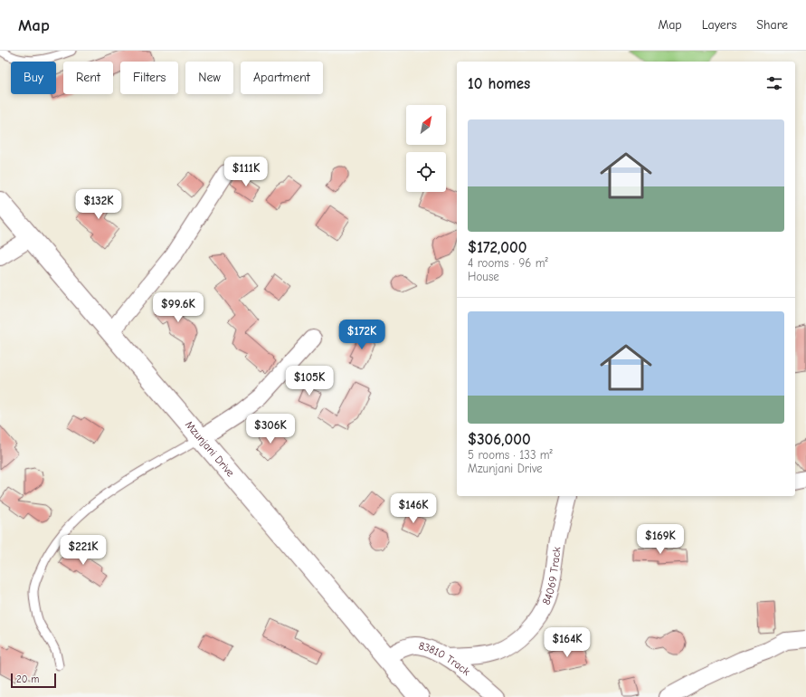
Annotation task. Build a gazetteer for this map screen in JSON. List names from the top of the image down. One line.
{"streets":{"main road":["Mzunjani Drive"],"street":["84069 Track","83810 Track"]},"crossings":[["Mzunjani Drive","83810 Track"],["84069 Track","83810 Track"]],"scale_bar":"20 m","north":"top right","page":{"header":"Map","nav":["Map","Layers","Share"],"chip":["Buy","Rent","Filters","New","Apartment"],"heading":"10 homes","list":[{"name":"$172,000","note":"4 rooms · 96 m² · House"},{"name":"$306,000","note":"5 rooms · 133 m² · Mzunjani Drive"}],"price":["$111K","$132K","$99.6K","$172K","$105K","$306K","$146K","$169K","$221K","$164K"],"scale":"20 m"}}
